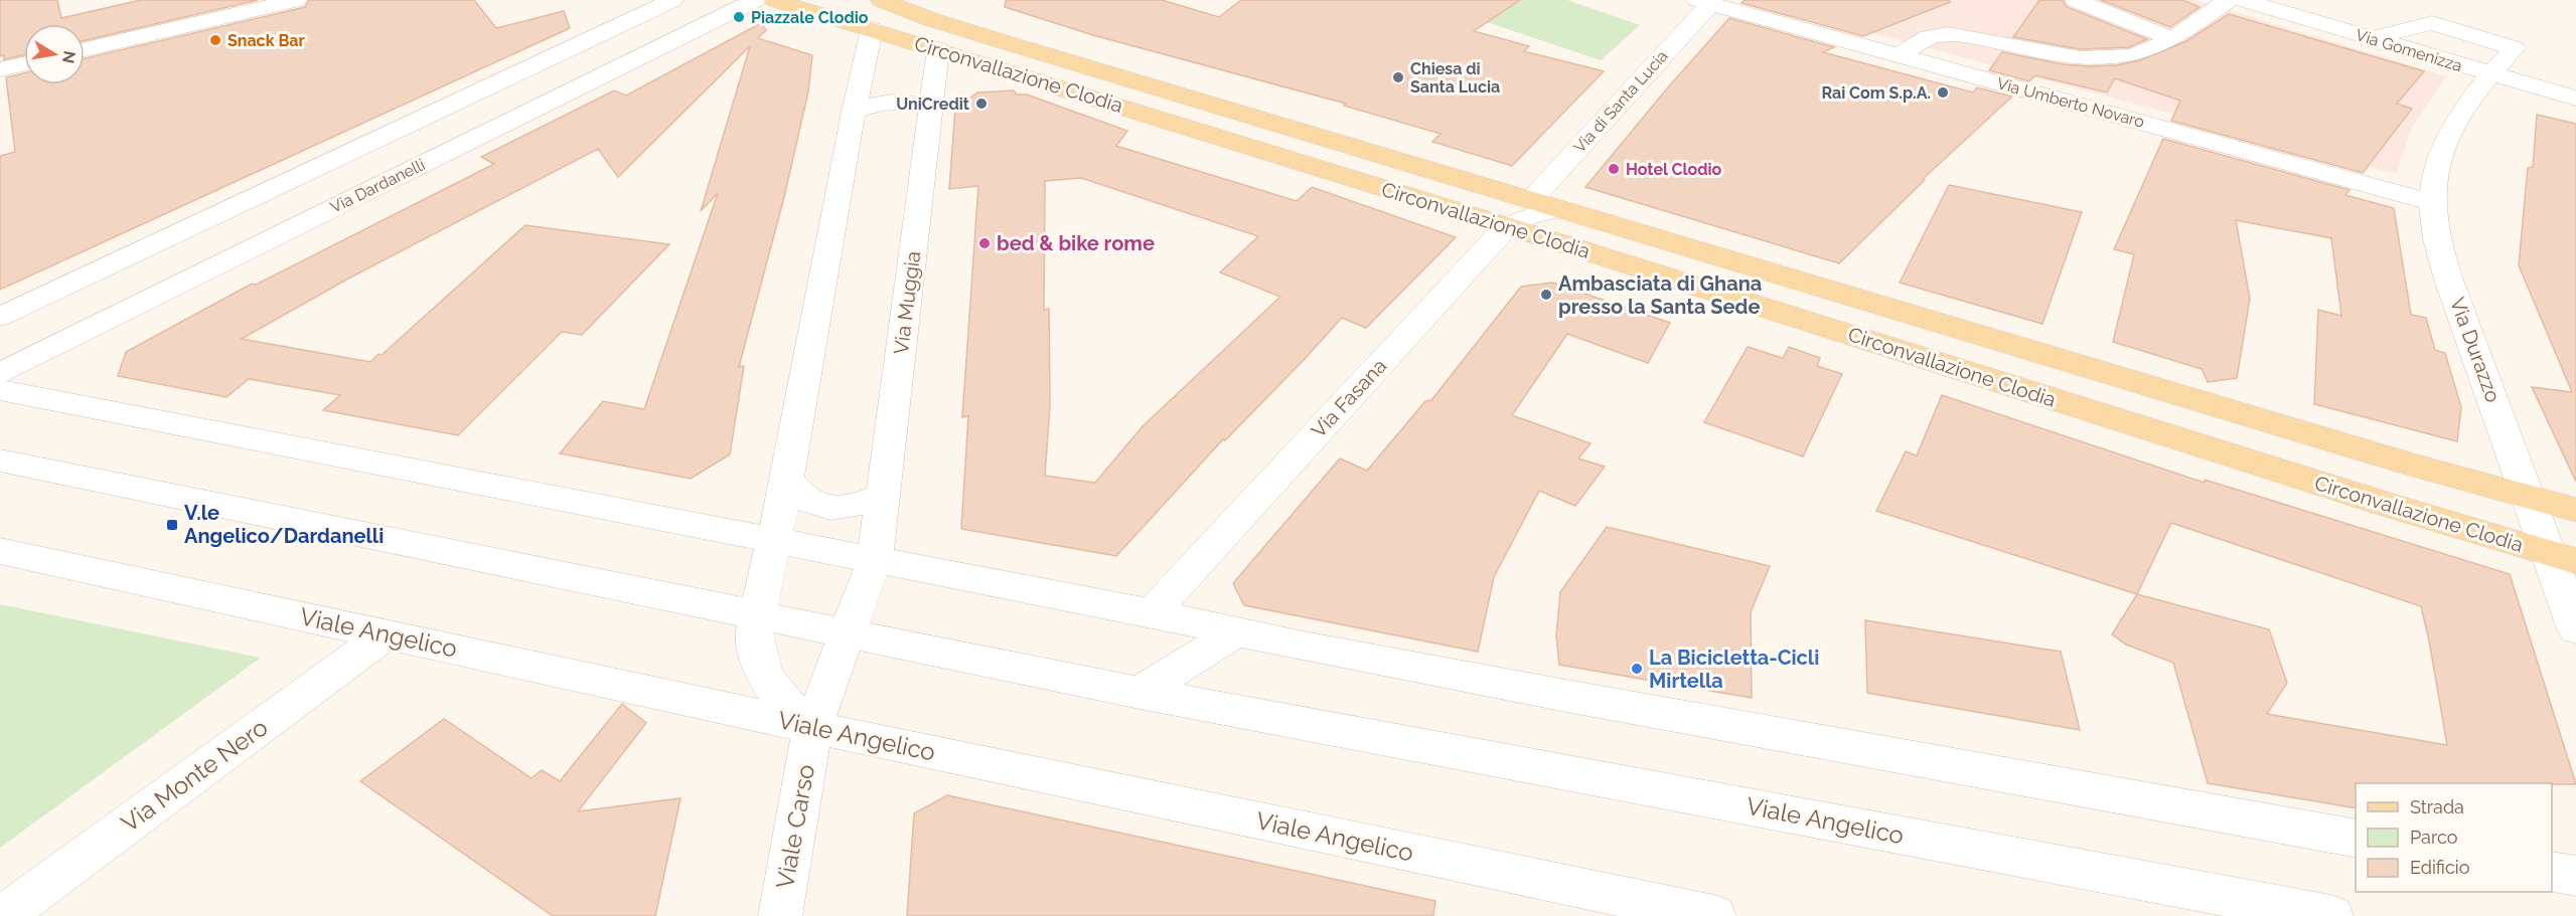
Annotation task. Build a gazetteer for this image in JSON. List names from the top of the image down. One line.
{"streets":{"main road":["Circonvallazione Clodia"],"street":["Via Gomenizza","Via di Santa Lucia","Via Umberto Novaro","Via Dardanelli","Via Muggia","Via Durazzo","Via Fasana","Viale Angelico","Via Monte Nero","Viale Carso"]},"crossings":[["Via Gomenizza","Via Durazzo"],["Circonvallazione Clodia","Via di Santa Lucia"],["Circonvallazione Clodia","Via Muggia"],["Circonvallazione Clodia","Via Durazzo"],["Circonvallazione Clodia","Via Fasana"],["Via di Santa Lucia","Via Umberto Novaro"],["Via Umberto Novaro","Via Durazzo"],["Via Muggia","Viale Angelico"],["Via Muggia","Viale Carso"],["Viale Angelico","Via Monte Nero"],["Viale Angelico","Viale Carso"]],"places":{"other":["Piazzale Clodio","Snack Bar","Chiesa di Santa Lucia","Rai Com S.p.A.","UniCredit","Hotel Clodio","bed & bike rome","Ambasciata di Ghana presso la Santa Sede","La Bicicletta-Cicli Mirtella"],"transit":["V.le Angelico/Dardanelli"]},"legend":["Strada","Parco","Edificio"],"north":"right"}
